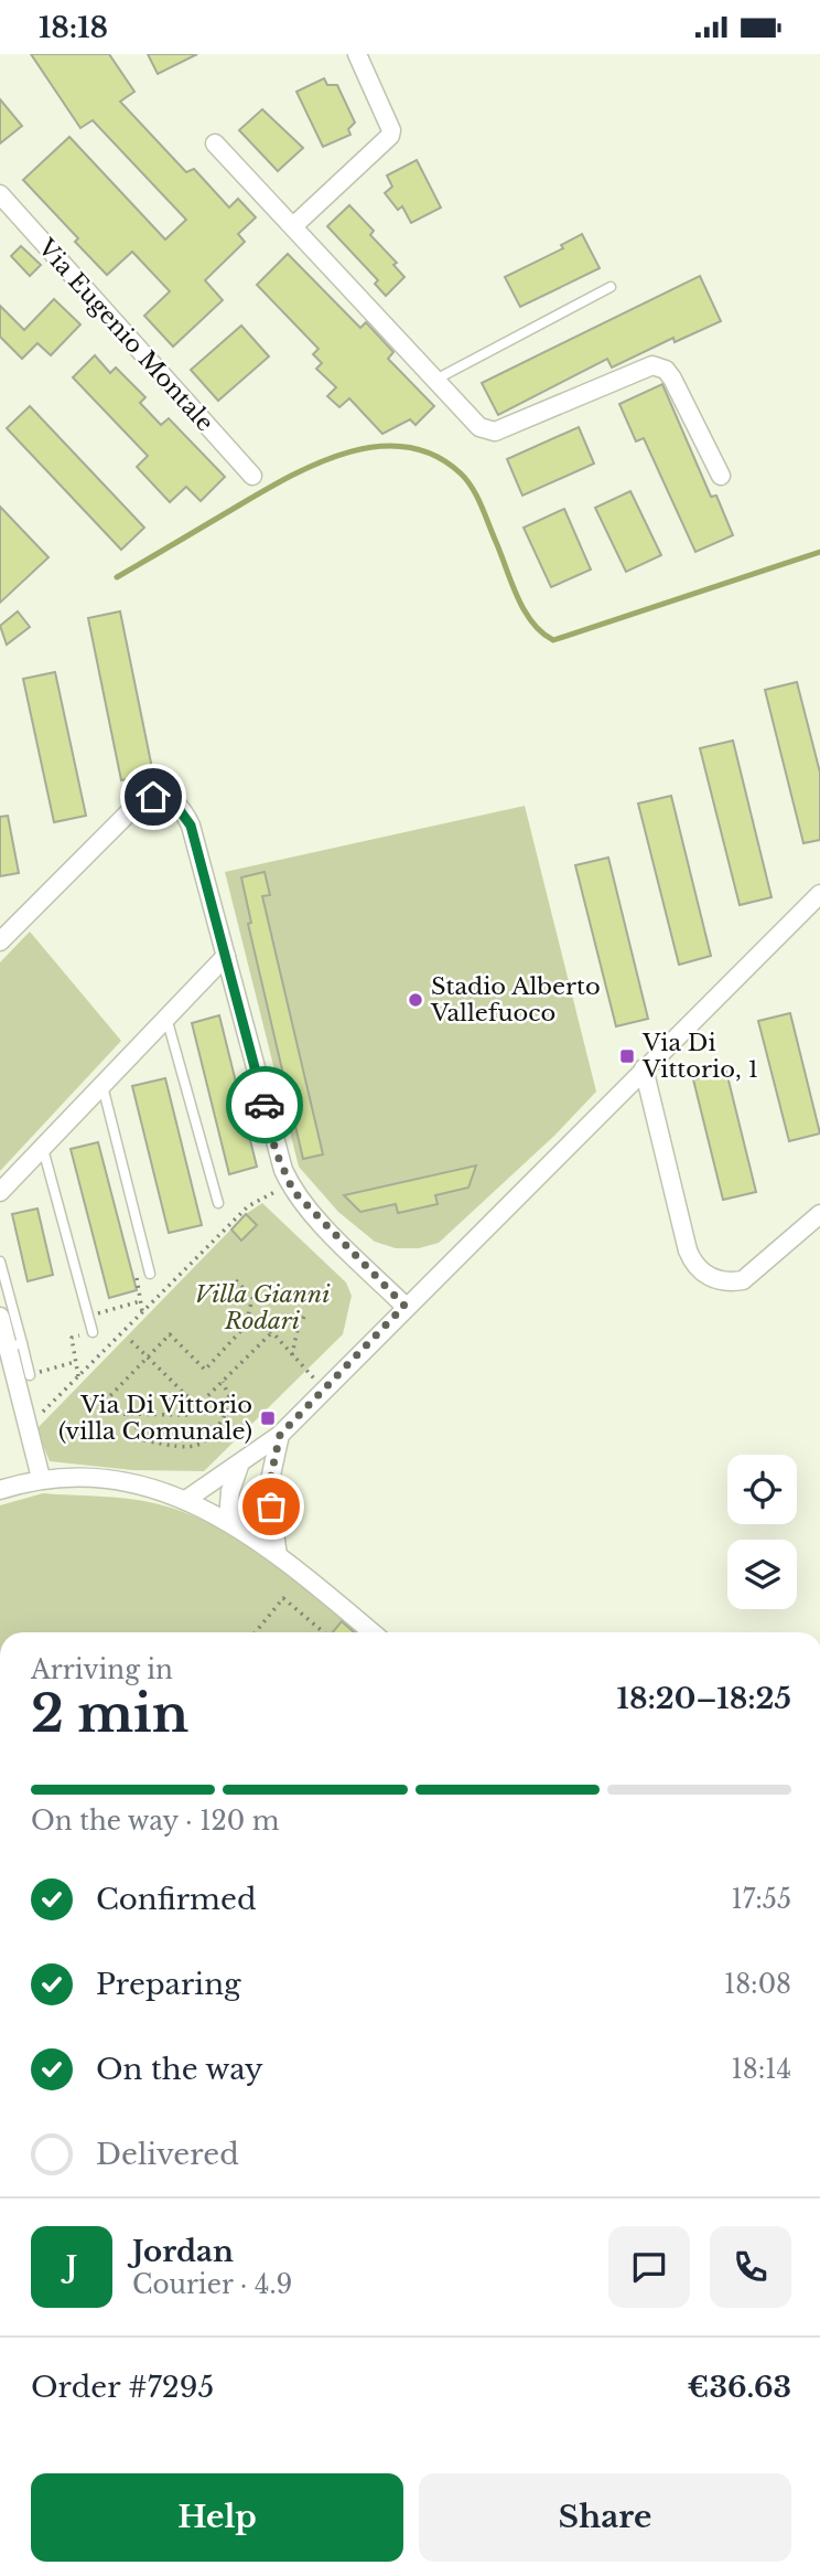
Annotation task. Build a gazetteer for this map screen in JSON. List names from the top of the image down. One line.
{"streets":{"street":["Via Eugenio Montale"]},"parks":["Villa Gianni Rodari"],"places":{"other":["Stadio Alberto Vallefuoco"],"transit":["Via Di Vittorio, 1","Via Di Vittorio (villa Comunale)"]},"page":{"status":"18:18","heading":["2 min","Arriving in","18:20–18:25"],"panel":["Jordan","Courier · 4.9","Order #7295","€36.63"],"bar":"On the way · 120 m","list":[["Confirmed","17:55"],["Preparing","18:08"],["On the way","18:14"],"Delivered"],"round":"J","buttons":["Help","Share"]}}
